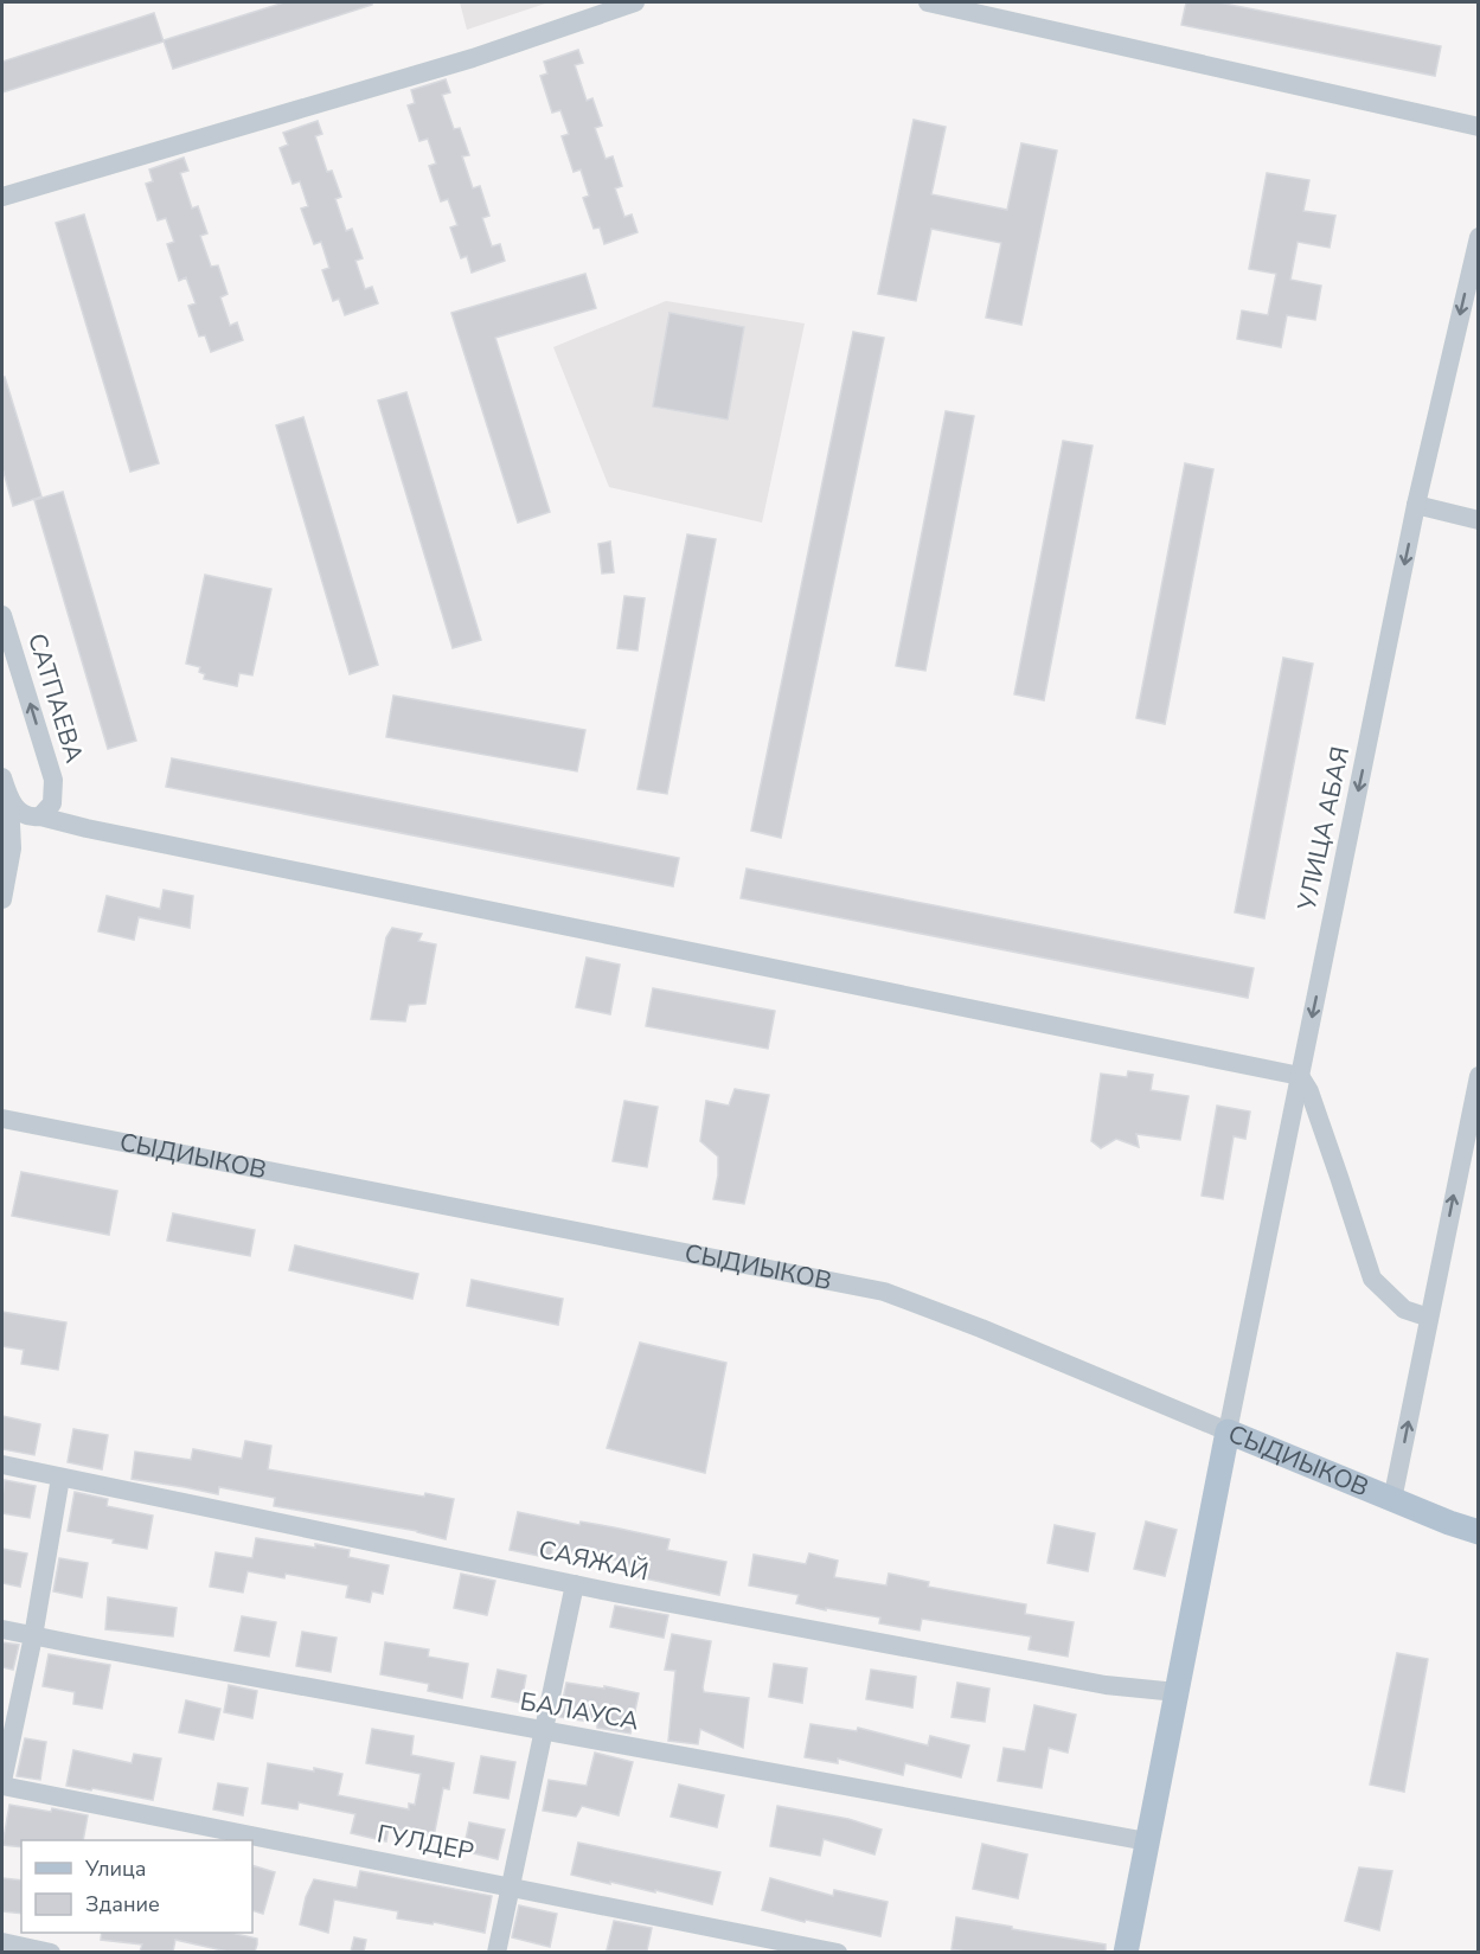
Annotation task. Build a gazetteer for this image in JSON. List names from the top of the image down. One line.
{"streets":{"main road":["СЫДИЫКОВ"],"street":["САТПАЕВА","УЛИЦА АБАЯ","САЯЖАЙ","БАЛАУСА","ГУЛДЕР"]},"crossings":[["УЛИЦА АБАЯ","СЫДИЫКОВ"]],"one_way":["САТПАЕВА","УЛИЦА АБАЯ"],"legend":["Улица","Здание"]}
